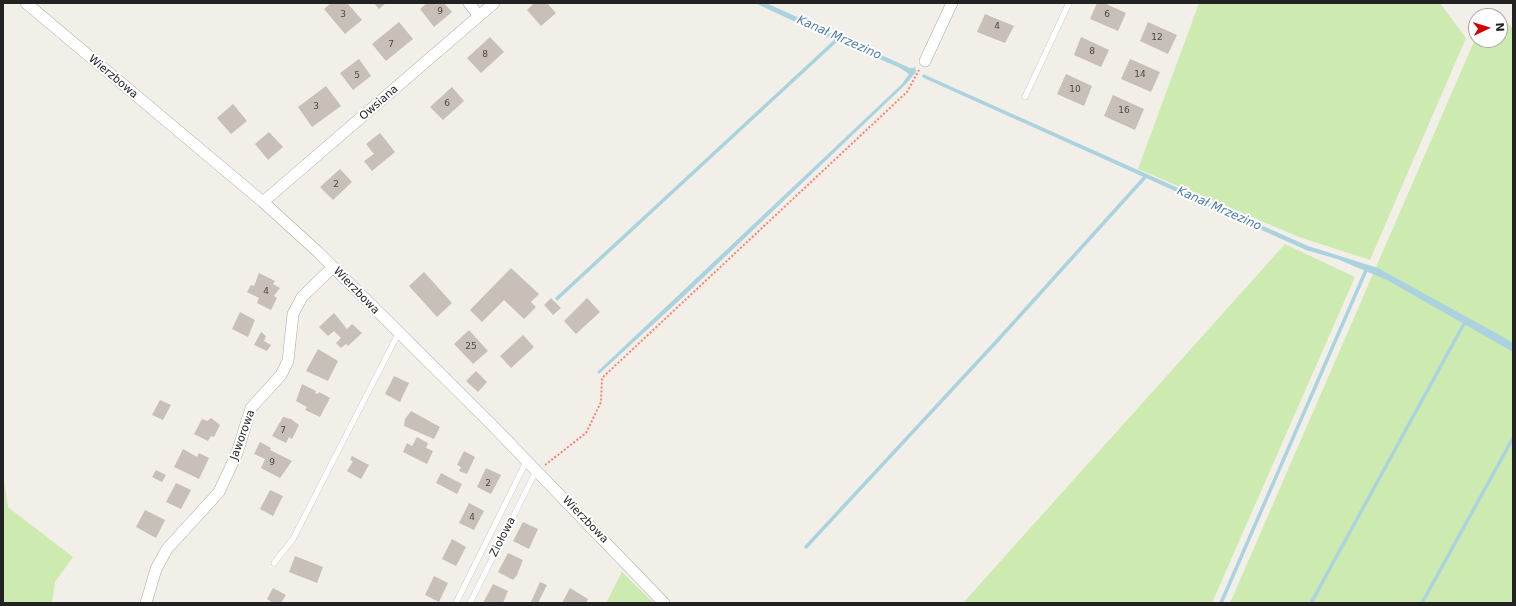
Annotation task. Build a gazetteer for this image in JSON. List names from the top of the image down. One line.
{"streets":{"street":["Wierzbowa","Owsiana","Jaworowa"],"lane":["Ziołowa"]},"crossings":[["Wierzbowa","Owsiana"],["Wierzbowa","Jaworowa"],["Wierzbowa","Ziołowa"]],"water":["Kanał Mrzezino"],"house_numbers":["9","3","6","4","12","7","8","8","14","5","10","6","3","16","2","4","25","7","9","2","4"],"north":"right"}
